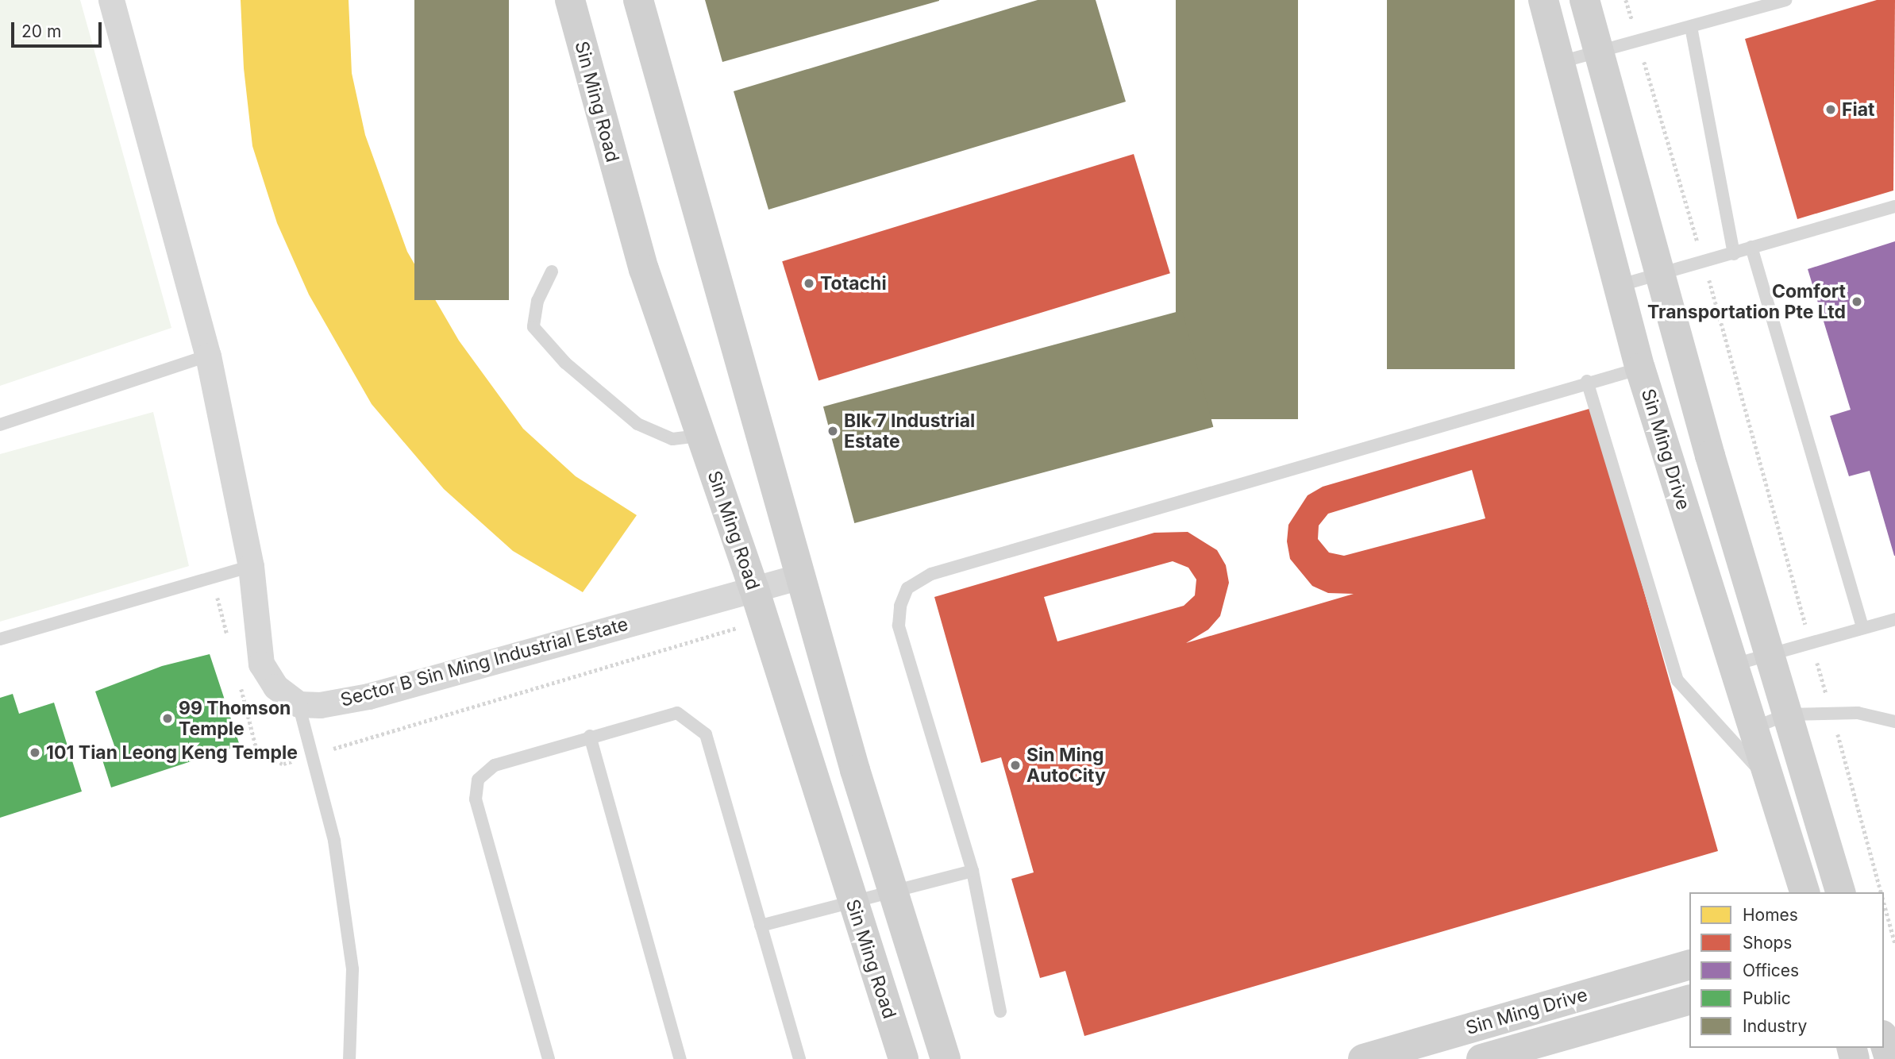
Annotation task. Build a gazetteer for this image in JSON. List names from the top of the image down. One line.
{"streets":{"street":["Sin Ming Road","Sin Ming Drive","Sector B Sin Ming Industrial Estate"]},"crossings":[["Sin Ming Road","Sector B Sin Ming Industrial Estate"]],"places":["Fiat","Totachi","Comfort Transportation Pte Ltd","Blk 7 Industrial Estate","99 Thomson Temple","101 Tian Leong Keng Temple","Sin Ming AutoCity"],"legend":["Homes","Shops","Offices","Public","Industry"],"scale_bar":"20 m"}
